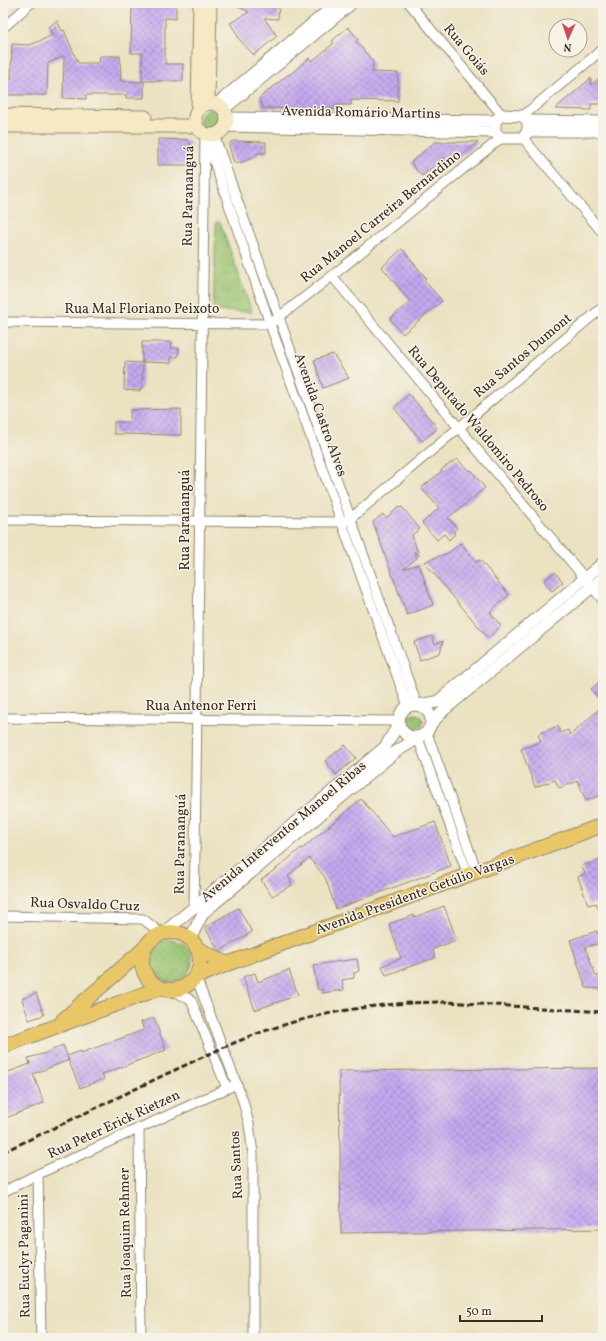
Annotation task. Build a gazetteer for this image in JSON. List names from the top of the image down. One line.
{"streets":{"main road":["Avenida Romário Martins","Avenida Castro Alves","Avenida Presidente Getúlio Vargas"],"street":["Rua Goiás","Rua Parananguá","Rua Manoel Carreira Bernardino","Rua Mal Floriano Peixoto","Rua Santos Dumont","Rua Deputado Waldomiro Pedroso","Rua Antenor Ferri","Avenida Interventor Manoel Ribas","Rua Osvaldo Cruz","Rua Peter Erick Rietzen","Rua Santos","Rua Joaquim Rehmer","Rua Euclyr Paganini"]},"crossings":[["Rua Goiás","Avenida Romário Martins"],["Rua Goiás","Rua Manoel Carreira Bernardino"],["Avenida Romário Martins","Rua Parananguá"],["Avenida Romário Martins","Rua Manoel Carreira Bernardino"],["Avenida Romário Martins","Avenida Castro Alves"],["Rua Parananguá","Rua Mal Floriano Peixoto"],["Rua Parananguá","Avenida Castro Alves"],["Rua Parananguá","Rua Antenor Ferri"],["Rua Parananguá","Avenida Interventor Manoel Ribas"],["Rua Manoel Carreira Bernardino","Avenida Castro Alves"],["Rua Manoel Carreira Bernardino","Rua Deputado Waldomiro Pedroso"],["Rua Mal Floriano Peixoto","Avenida Castro Alves"],["Rua Santos Dumont","Avenida Castro Alves"],["Rua Santos Dumont","Rua Deputado Waldomiro Pedroso"],["Avenida Castro Alves","Rua Antenor Ferri"],["Avenida Castro Alves","Avenida Interventor Manoel Ribas"],["Rua Deputado Waldomiro Pedroso","Avenida Interventor Manoel Ribas"],["Rua Antenor Ferri","Avenida Interventor Manoel Ribas"],["Avenida Interventor Manoel Ribas","Avenida Presidente Getúlio Vargas"],["Avenida Interventor Manoel Ribas","Rua Osvaldo Cruz"],["Avenida Interventor Manoel Ribas","Rua Santos"],["Avenida Presidente Getúlio Vargas","Rua Osvaldo Cruz"],["Avenida Presidente Getúlio Vargas","Rua Santos"],["Rua Osvaldo Cruz","Rua Santos"],["Rua Peter Erick Rietzen","Rua Santos"],["Rua Peter Erick Rietzen","Rua Joaquim Rehmer"],["Rua Peter Erick Rietzen","Rua Euclyr Paganini"]],"scale_bar":"50 m","north":"bottom"}
